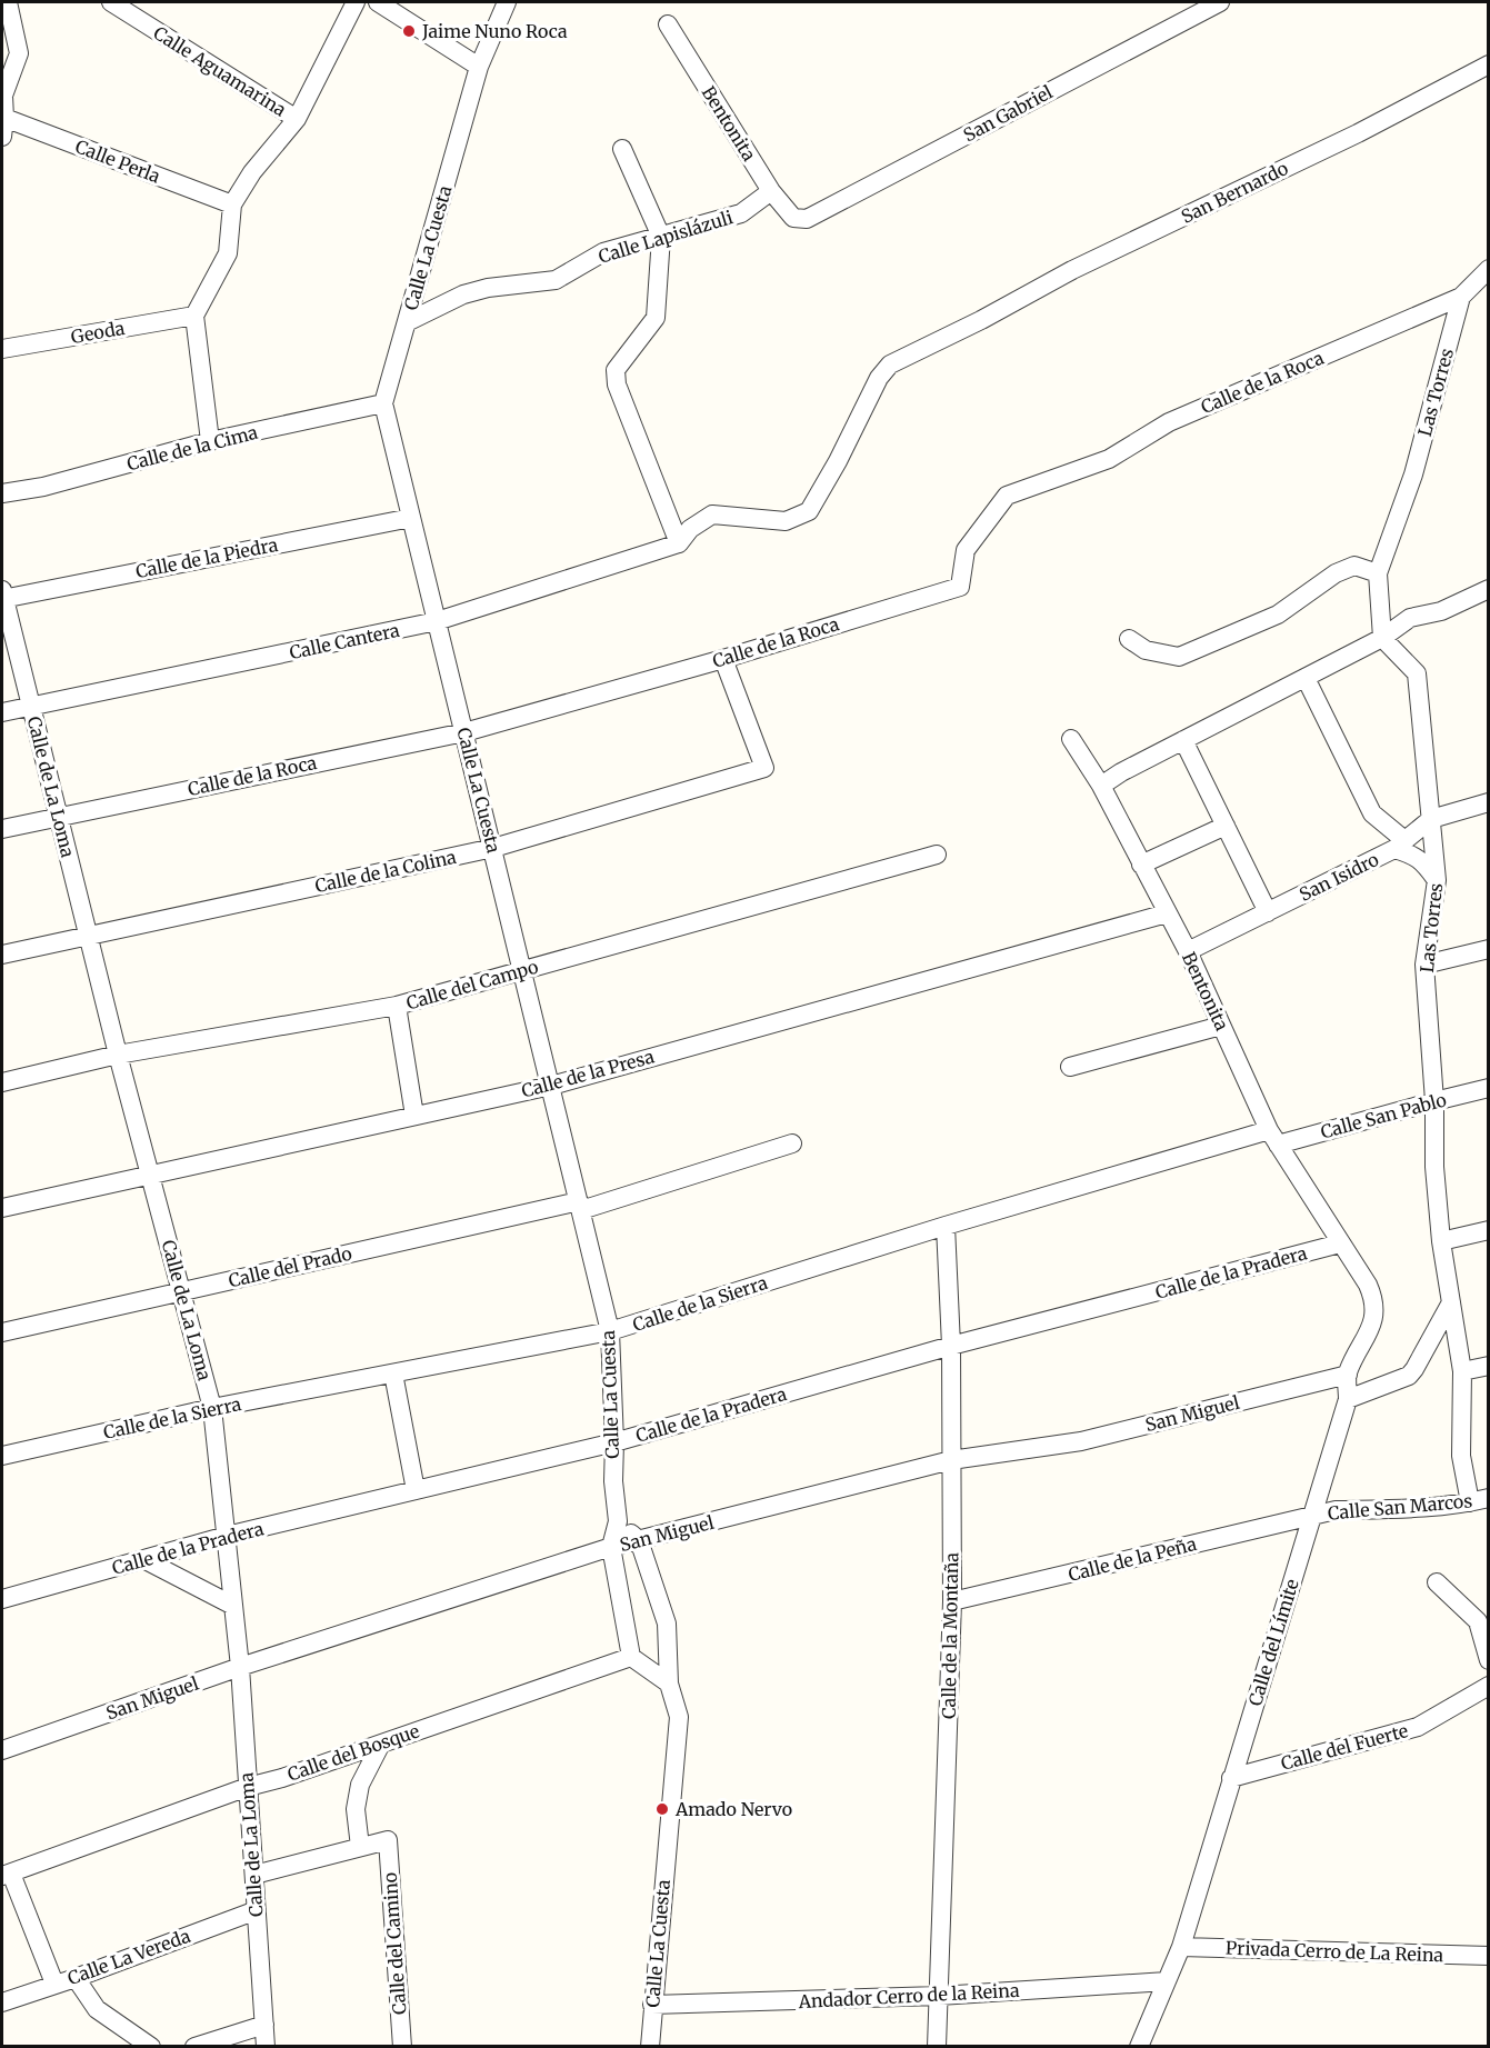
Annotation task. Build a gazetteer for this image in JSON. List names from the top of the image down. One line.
{"streets":{"street":["Calle Aguamarina","San Gabriel","Bentonita","Calle Perla","San Bernardo","Calle Lapislázuli","Calle La Cuesta","Geoda","Calle de la Roca","Las Torres","Calle de la Cima","Calle de la Piedra","Calle Cantera","Calle de La Loma","Calle de la Colina","San Isidro","Calle del Campo","Calle de la Presa","Calle San Pablo","Calle del Prado","Calle de la Pradera","Calle de la Sierra","San Miguel","Calle San Marcos","Calle de la Peña","Calle de la Montaña","Calle del Límite","Calle del Fuerte","Calle del Bosque","Calle del Camino","Privada Cerro de La Reina","Calle La Vereda","Andador Cerro de la Reina"]},"crossings":[["Calle Aguamarina","Calle Perla"],["Calle Aguamarina","Geoda"],["San Gabriel","Bentonita"],["Bentonita","Calle Lapislázuli"],["Bentonita","San Isidro"],["Bentonita","Calle de la Presa"],["Bentonita","Calle San Pablo"],["Bentonita","Calle de la Pradera"],["Bentonita","Calle de la Sierra"],["Bentonita","Calle del Límite"],["San Bernardo","Calle Cantera"],["Calle Lapislázuli","Calle La Cuesta"],["Calle La Cuesta","Calle de la Roca"],["Calle La Cuesta","Calle de la Cima"],["Calle La Cuesta","Calle de la Piedra"],["Calle La Cuesta","Calle Cantera"],["Calle La Cuesta","Calle de la Colina"],["Calle La Cuesta","Calle del Campo"],["Calle La Cuesta","Calle de la Presa"],["Calle La Cuesta","Calle del Prado"],["Calle La Cuesta","Calle de la Pradera"],["Calle La Cuesta","Calle de la Sierra"],["Calle La Cuesta","San Miguel"],["Calle La Cuesta","Calle del Bosque"],["Calle La Cuesta","Andador Cerro de la Reina"],["Calle de la Roca","Las Torres"],["Calle de la Roca","Calle de La Loma"],["Calle de la Roca","Calle de la Colina"],["Las Torres","San Isidro"],["Las Torres","Calle San Pablo"],["Las Torres","Calle San Marcos"],["Calle de la Piedra","Calle de La Loma"],["Calle Cantera","Calle de La Loma"],["Calle de La Loma","Calle de la Colina"],["Calle de La Loma","Calle del Campo"],["Calle de La Loma","Calle de la Presa"],["Calle de La Loma","Calle del Prado"],["Calle de La Loma","Calle de la Pradera"],["Calle de La Loma","Calle de la Sierra"],["Calle de La Loma","San Miguel"],["Calle de La Loma","Calle del Bosque"],["Calle de La Loma","Calle La Vereda"],["Calle San Pablo","Calle de la Sierra"],["Calle de la Pradera","Calle de la Montaña"],["Calle de la Pradera","Calle del Límite"],["Calle de la Sierra","Calle de la Montaña"],["San Miguel","Calle de la Montaña"],["San Miguel","Calle del Límite"],["Calle San Marcos","Calle de la Peña"],["Calle San Marcos","Calle del Límite"],["Calle de la Peña","Calle de la Montaña"],["Calle de la Peña","Calle del Límite"],["Calle de la Montaña","Andador Cerro de la Reina"],["Calle del Límite","Calle del Fuerte"],["Calle del Límite","Privada Cerro de La Reina"],["Calle del Límite","Andador Cerro de la Reina"]],"places":["Jaime Nuno Roca","Amado Nervo"]}
